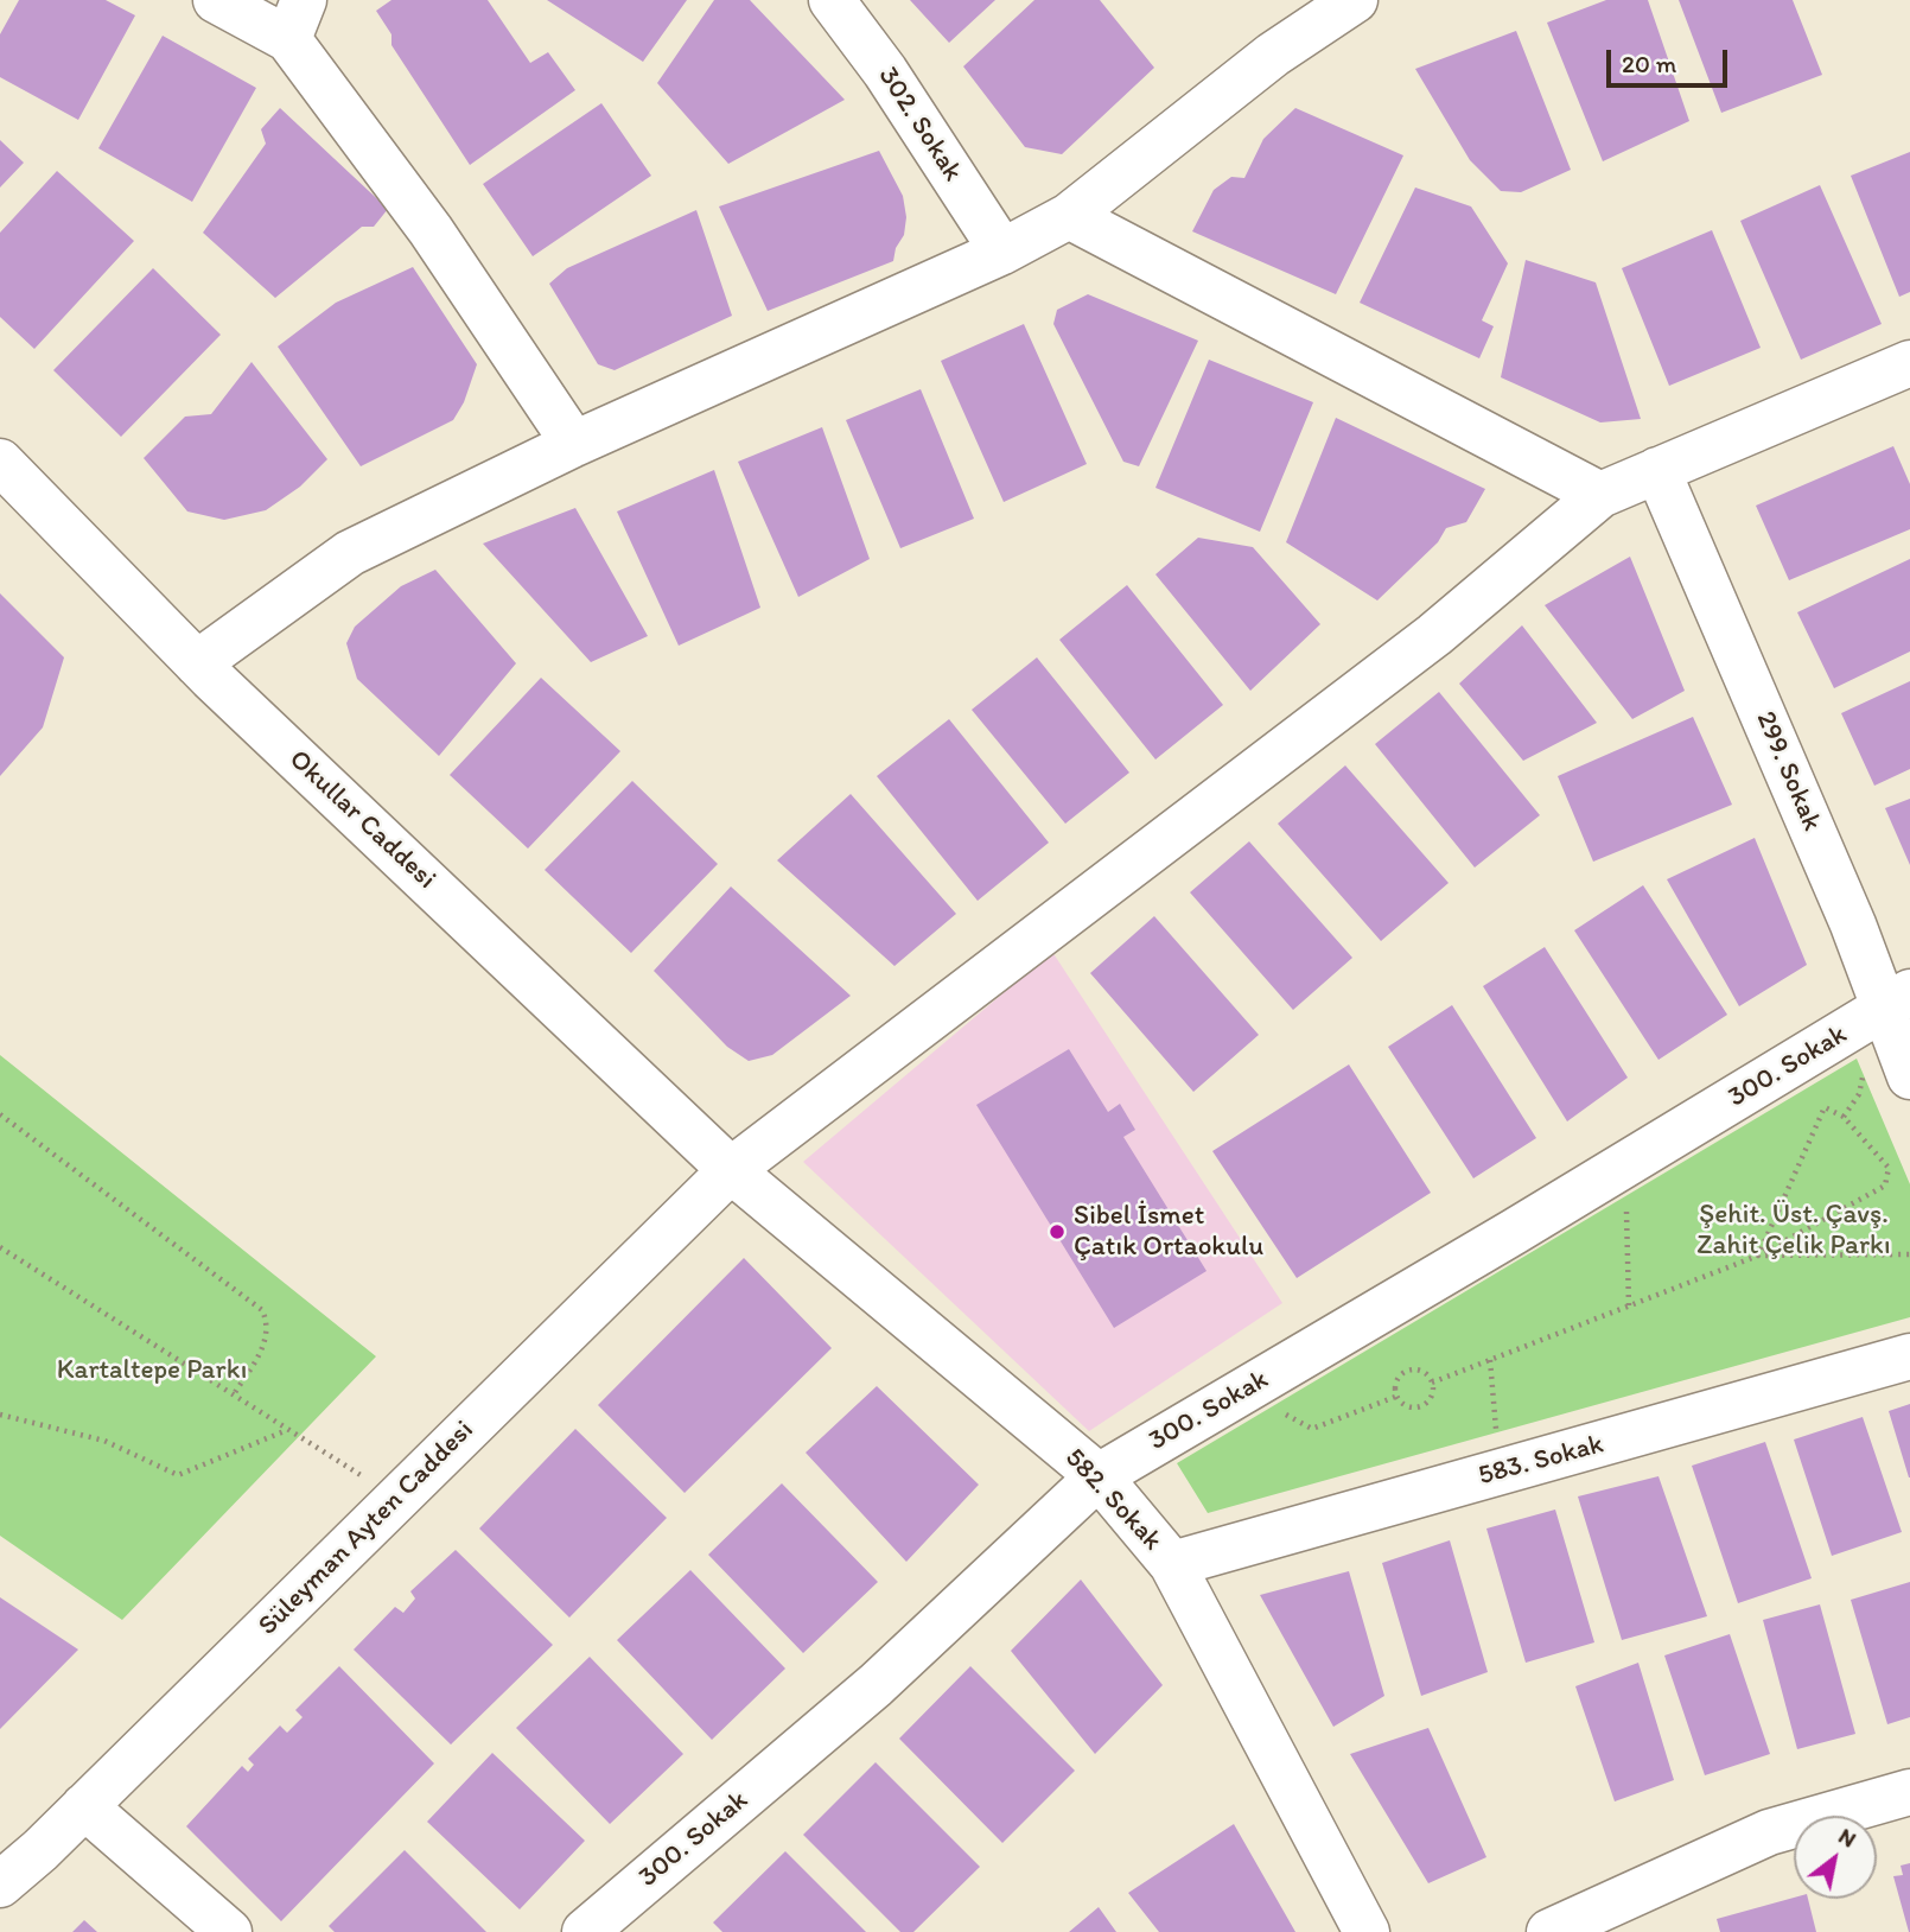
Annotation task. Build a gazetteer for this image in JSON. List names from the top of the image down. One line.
{"streets":{"street":["302. Sokak","299. Sokak","Okullar Caddesi","300. Sokak","583. Sokak","582. Sokak","Süleyman Ayten Caddesi"]},"crossings":[["299. Sokak","300. Sokak"],["299. Sokak","Süleyman Ayten Caddesi"],["Okullar Caddesi","582. Sokak"],["Okullar Caddesi","Süleyman Ayten Caddesi"],["300. Sokak","582. Sokak"],["583. Sokak","582. Sokak"],["582. Sokak","Süleyman Ayten Caddesi"]],"parks":["Şehit. Üst. Çavş. Zahit Çelik Parkı","Kartaltepe Parkı"],"places":["Sibel İsmet Çatık Ortaokulu"],"scale_bar":"20 m","north":"top right"}
